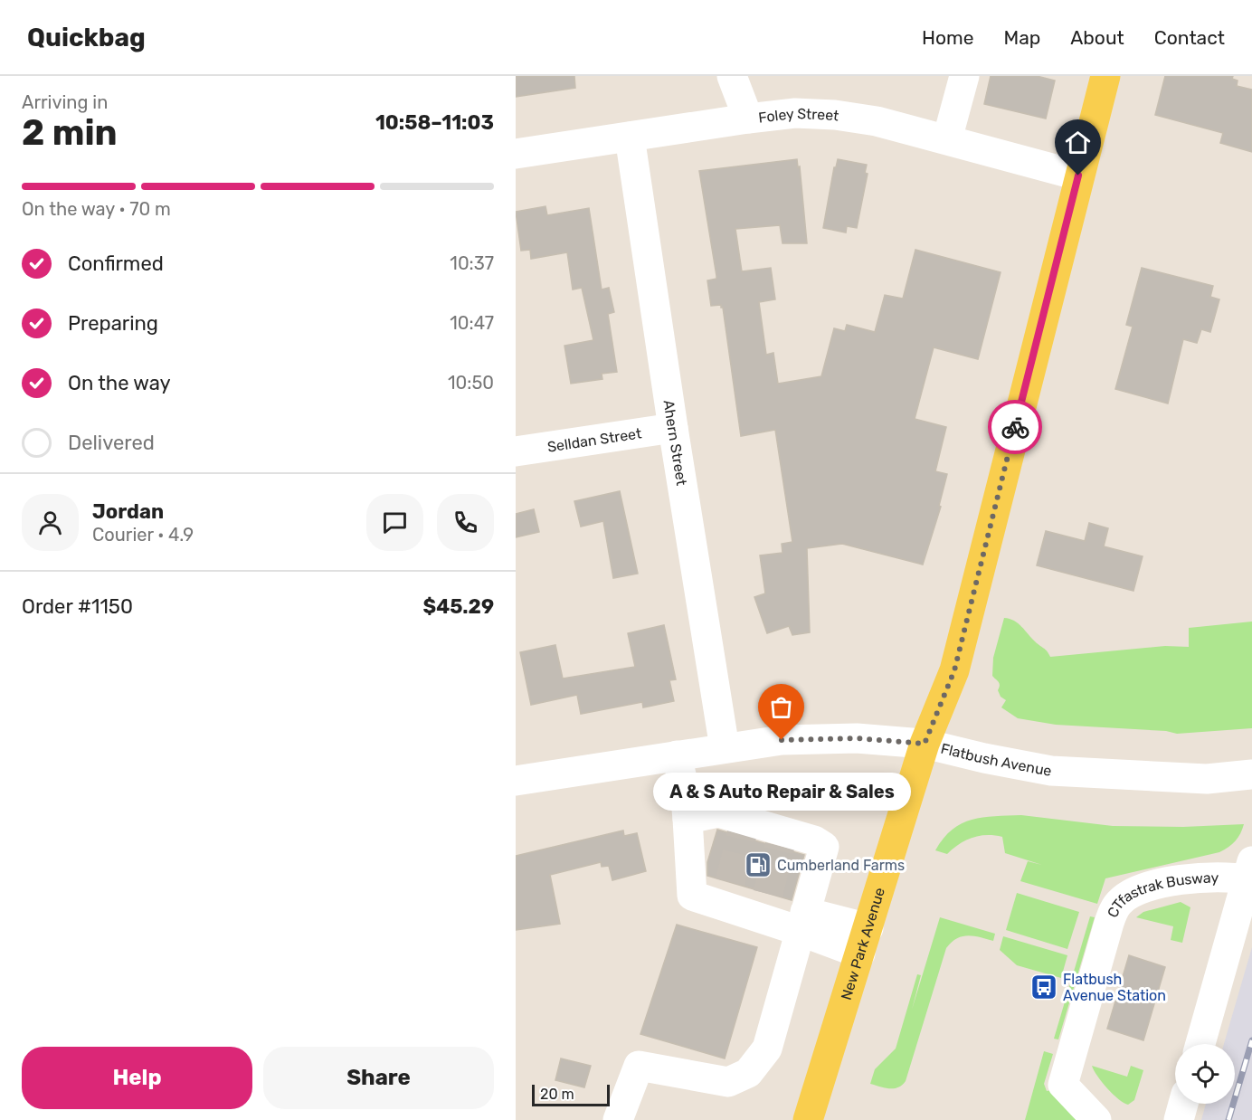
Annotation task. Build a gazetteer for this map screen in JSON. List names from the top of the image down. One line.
{"streets":{"main road":["New Park Avenue"],"street":["Foley Street","Selldan Street","Ahern Street","Flatbush Avenue","CTfastrak Busway"]},"crossings":[["Foley Street","Ahern Street"],["Foley Street","New Park Avenue"],["Selldan Street","Ahern Street"],["Ahern Street","Flatbush Avenue"],["Flatbush Avenue","New Park Avenue"]],"places":{"other":["A & S Auto Repair & Sales"],"fuel station":["Cumberland Farms"],"bus stop":["Flatbush Avenue Station"]},"scale_bar":"20 m","page":{"header":"Quickbag","nav":["Home","Map","About","Contact"],"heading":["2 min","Arriving in","10:58–11:03"],"panel":["Jordan","Courier · 4.9","Order #1150","$45.29"],"bar":"On the way · 70 m","list":[["Confirmed","10:37"],["Preparing","10:47"],["On the way","10:50"],"Delivered"],"bubble":"A & S Auto Repair & Sales","buttons":["Help","Share"],"scale":"20 m"}}
